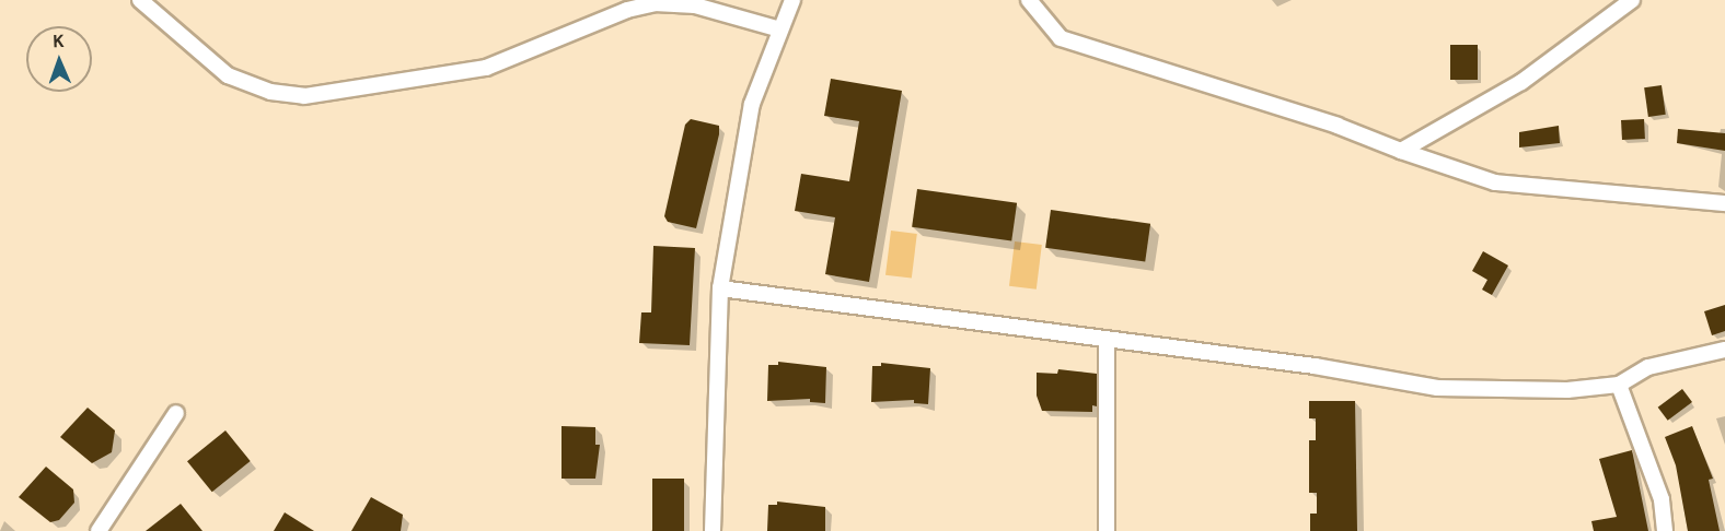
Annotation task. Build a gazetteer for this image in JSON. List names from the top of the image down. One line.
{"north":"top"}
